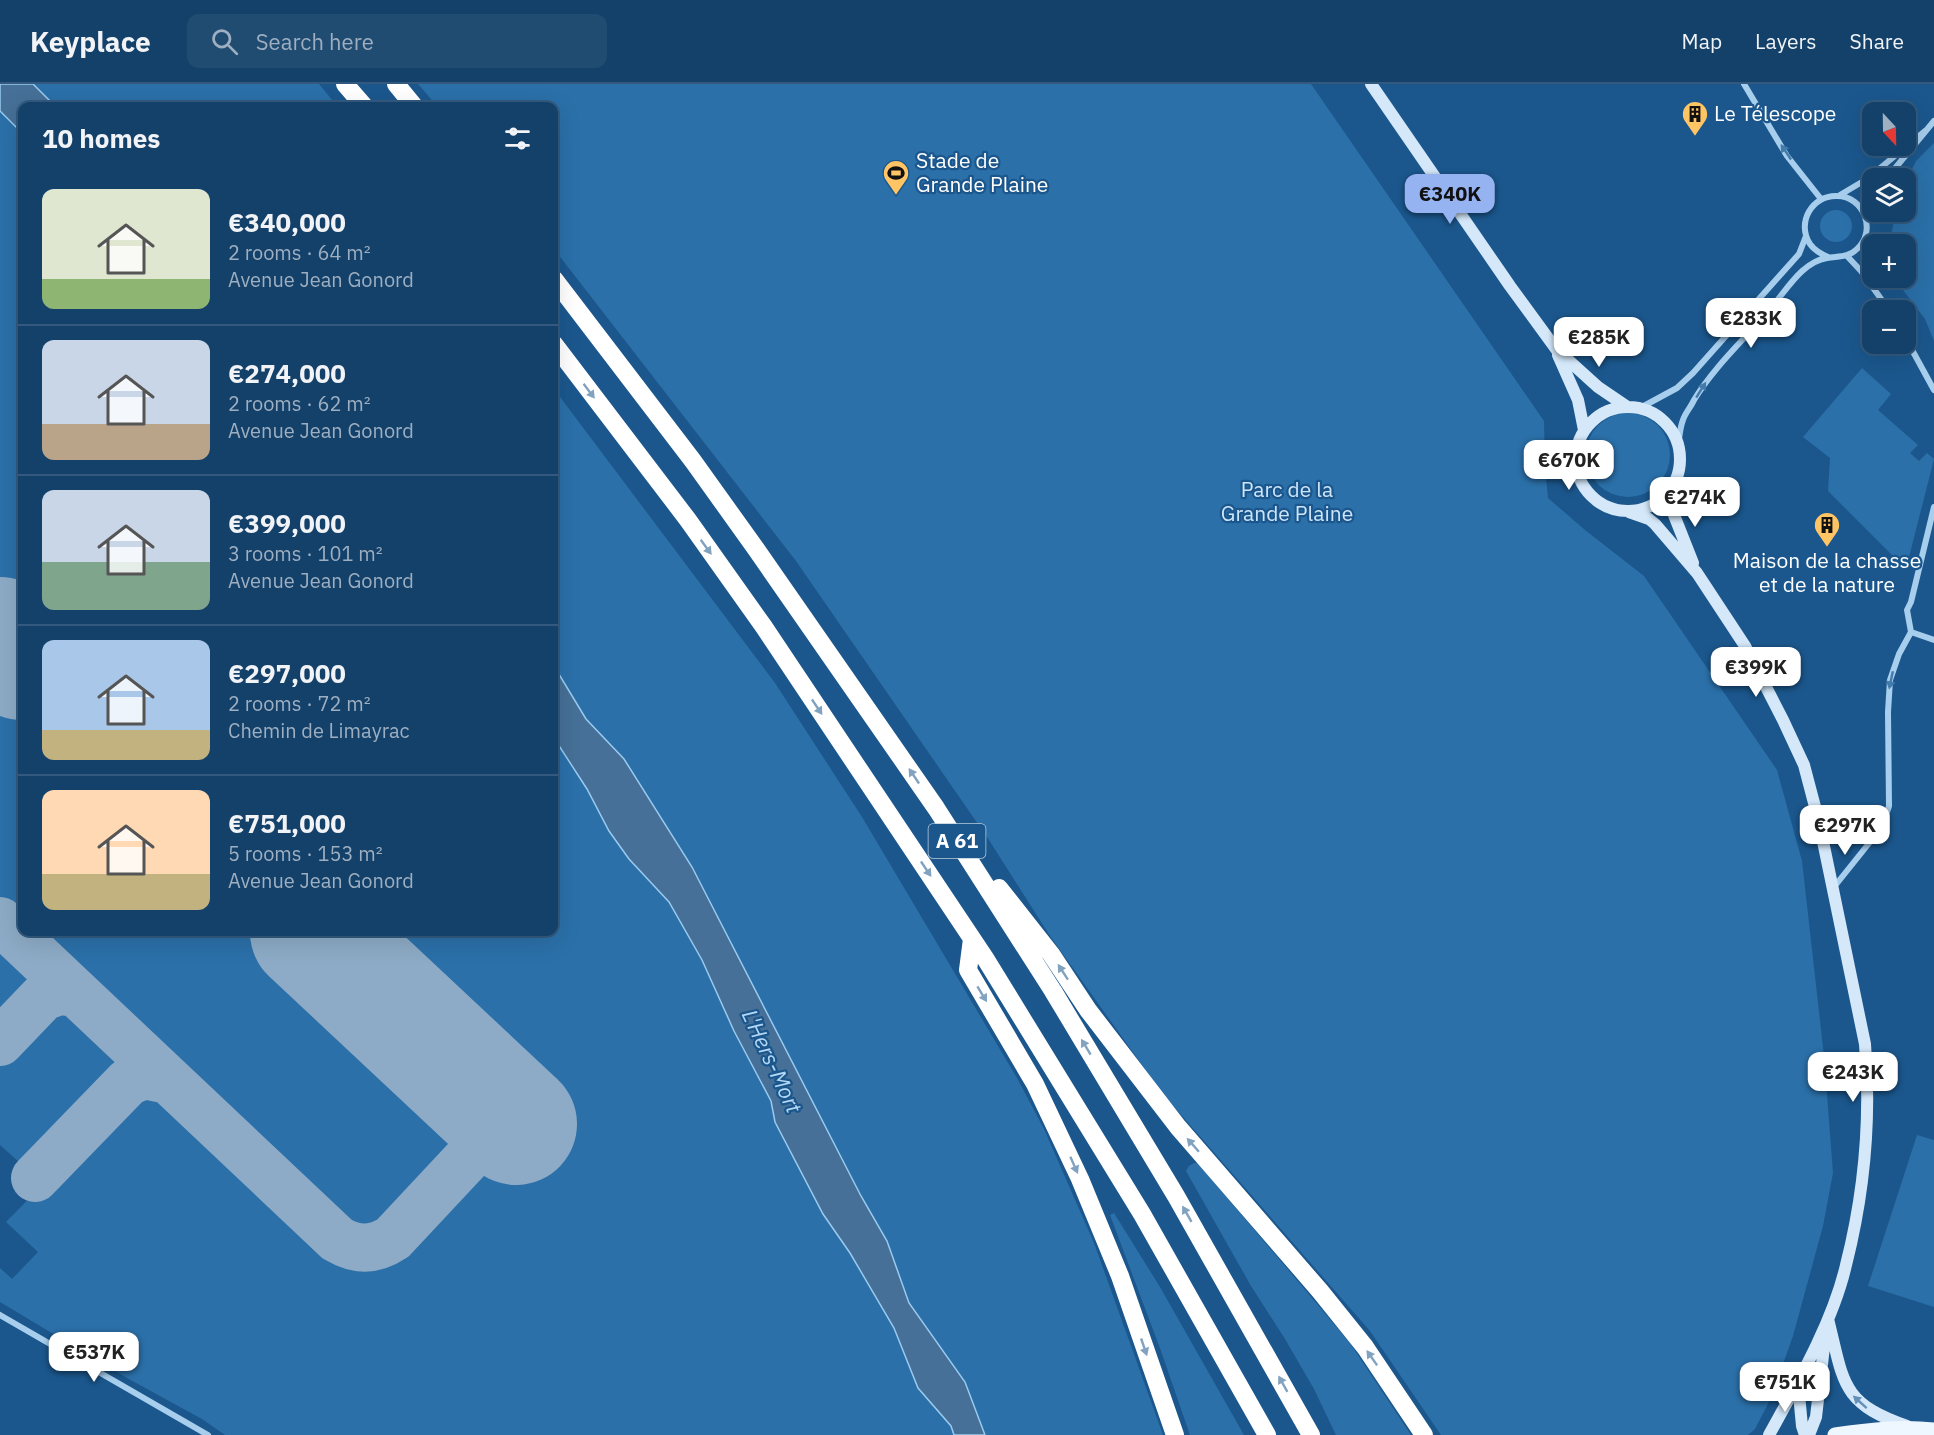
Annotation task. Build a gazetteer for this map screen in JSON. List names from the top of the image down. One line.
{"streets":{"highway":["A 61"]},"water":["L'Hers-Mort"],"parks":["Parc de la Grande Plaine"],"places":{"building":["Le Télescope","Maison de la chasse et de la nature"],"sports":["Stade de Grande Plaine"]},"north":"bottom","page":{"header":"Keyplace","search":"Search here","nav":["Map","Layers","Share"],"map_buttons":["+","−"],"heading":"10 homes","price":["€340K","€283K","€285K","€670K","€274K","€399K","€297K","€243K","€537K","€751K"],"list":[{"name":"€340,000","note":"2 rooms · 64 m² · Avenue Jean Gonord"},{"name":"€274,000","note":"2 rooms · 62 m² · Avenue Jean Gonord"},{"name":"€399,000","note":"3 rooms · 101 m² · Avenue Jean Gonord"},{"name":"€297,000","note":"2 rooms · 72 m² · Chemin de Limayrac"},{"name":"€751,000","note":"5 rooms · 153 m² · Avenue Jean Gonord"}]}}
